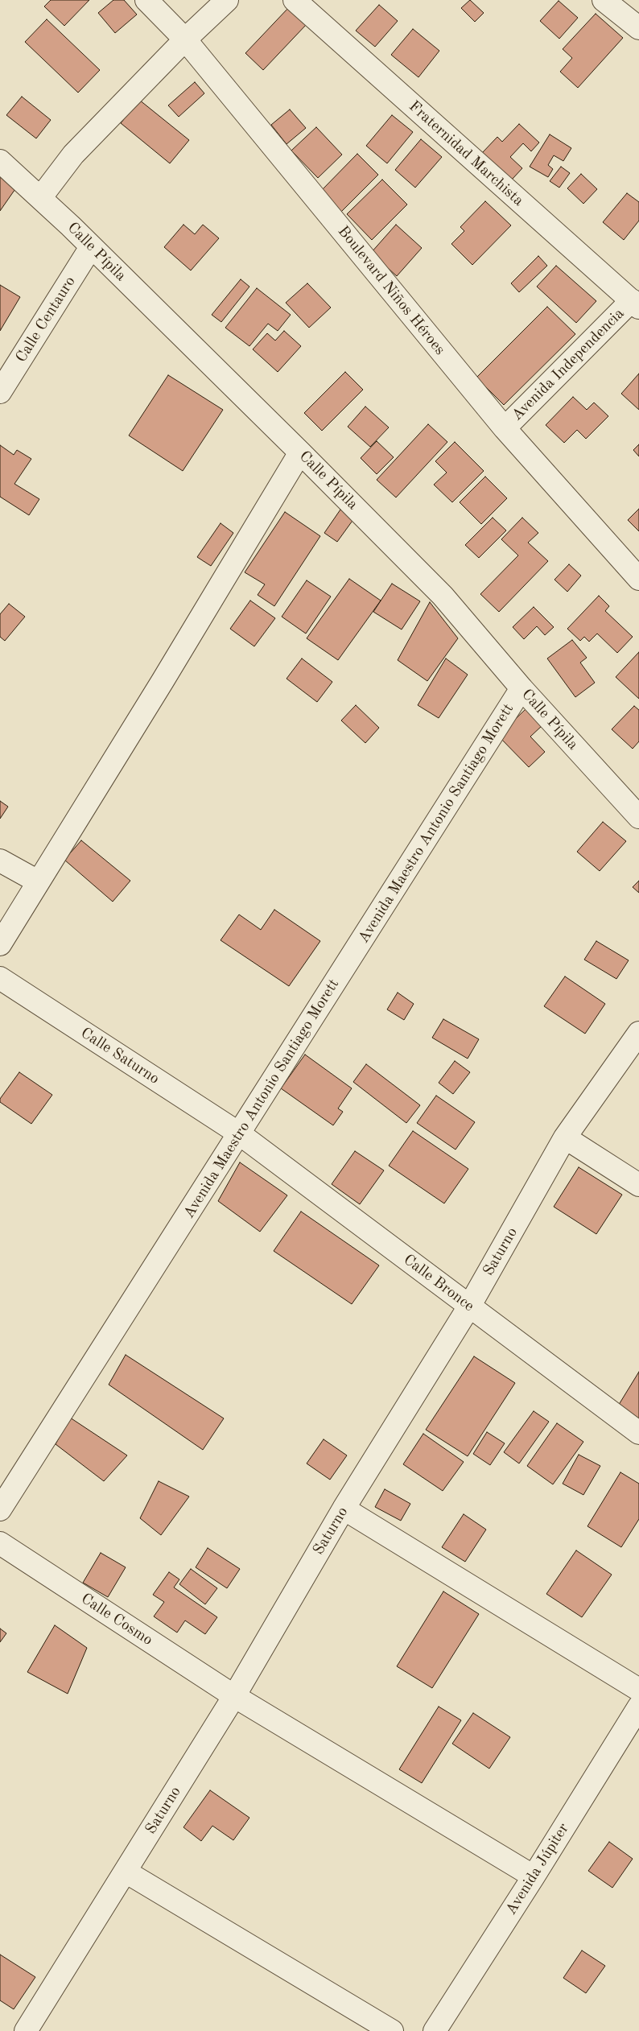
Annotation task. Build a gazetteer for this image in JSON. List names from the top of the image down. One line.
{"streets":{"street":["Fraternidad Marchista","Calle Pípila","Boulevard Niños Héroes","Calle Centauro","Avenida Independencia","Avenida Maestro Antonio Santiago Morett","Calle Saturno","Saturno","Calle Bronce","Calle Cosmo","Avenida Júpiter"]},"crossings":[["Fraternidad Marchista","Avenida Independencia"],["Calle Pípila","Calle Centauro"],["Calle Pípila","Avenida Maestro Antonio Santiago Morett"],["Boulevard Niños Héroes","Avenida Independencia"],["Avenida Maestro Antonio Santiago Morett","Calle Saturno"],["Avenida Maestro Antonio Santiago Morett","Calle Bronce"],["Calle Saturno","Calle Bronce"],["Saturno","Calle Bronce"],["Saturno","Calle Cosmo"],["Calle Cosmo","Avenida Júpiter"]]}
